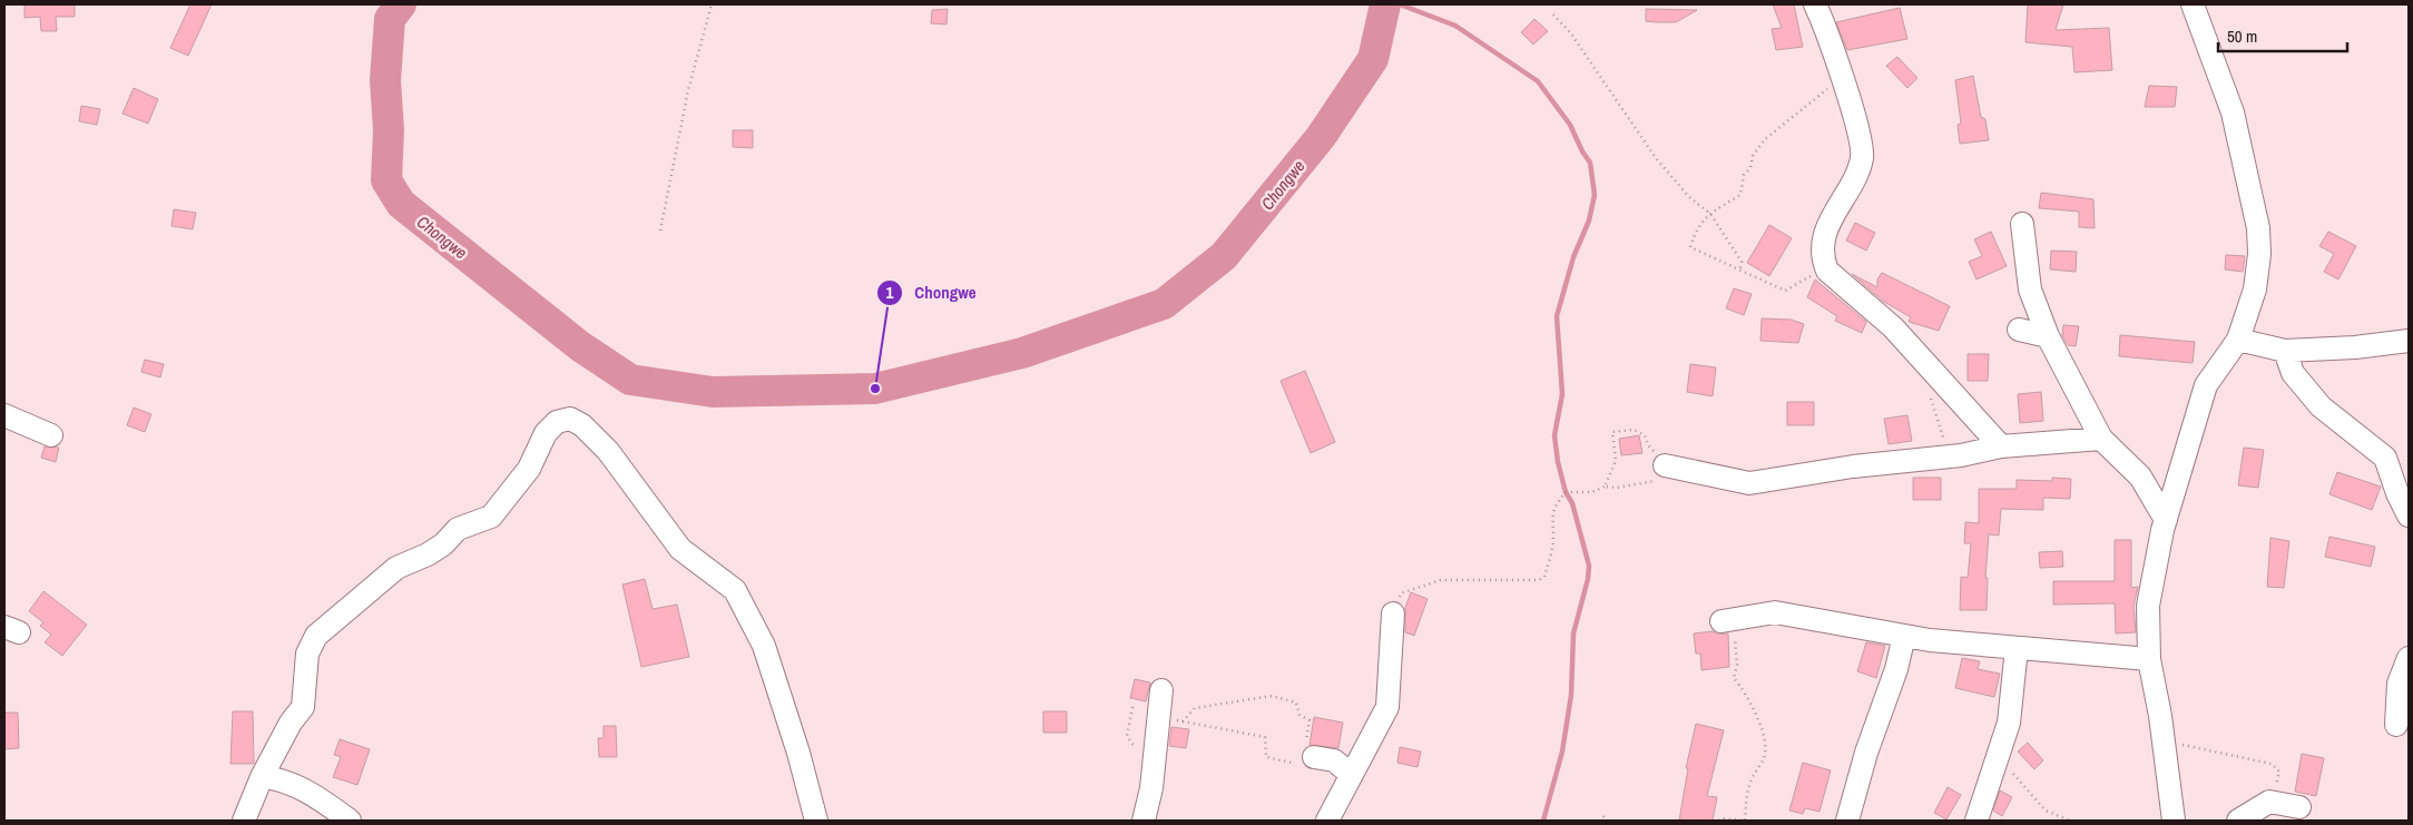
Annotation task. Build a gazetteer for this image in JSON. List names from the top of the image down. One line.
{"water":["Chongwe"],"places":["Chongwe"],"scale_bar":"50 m"}
